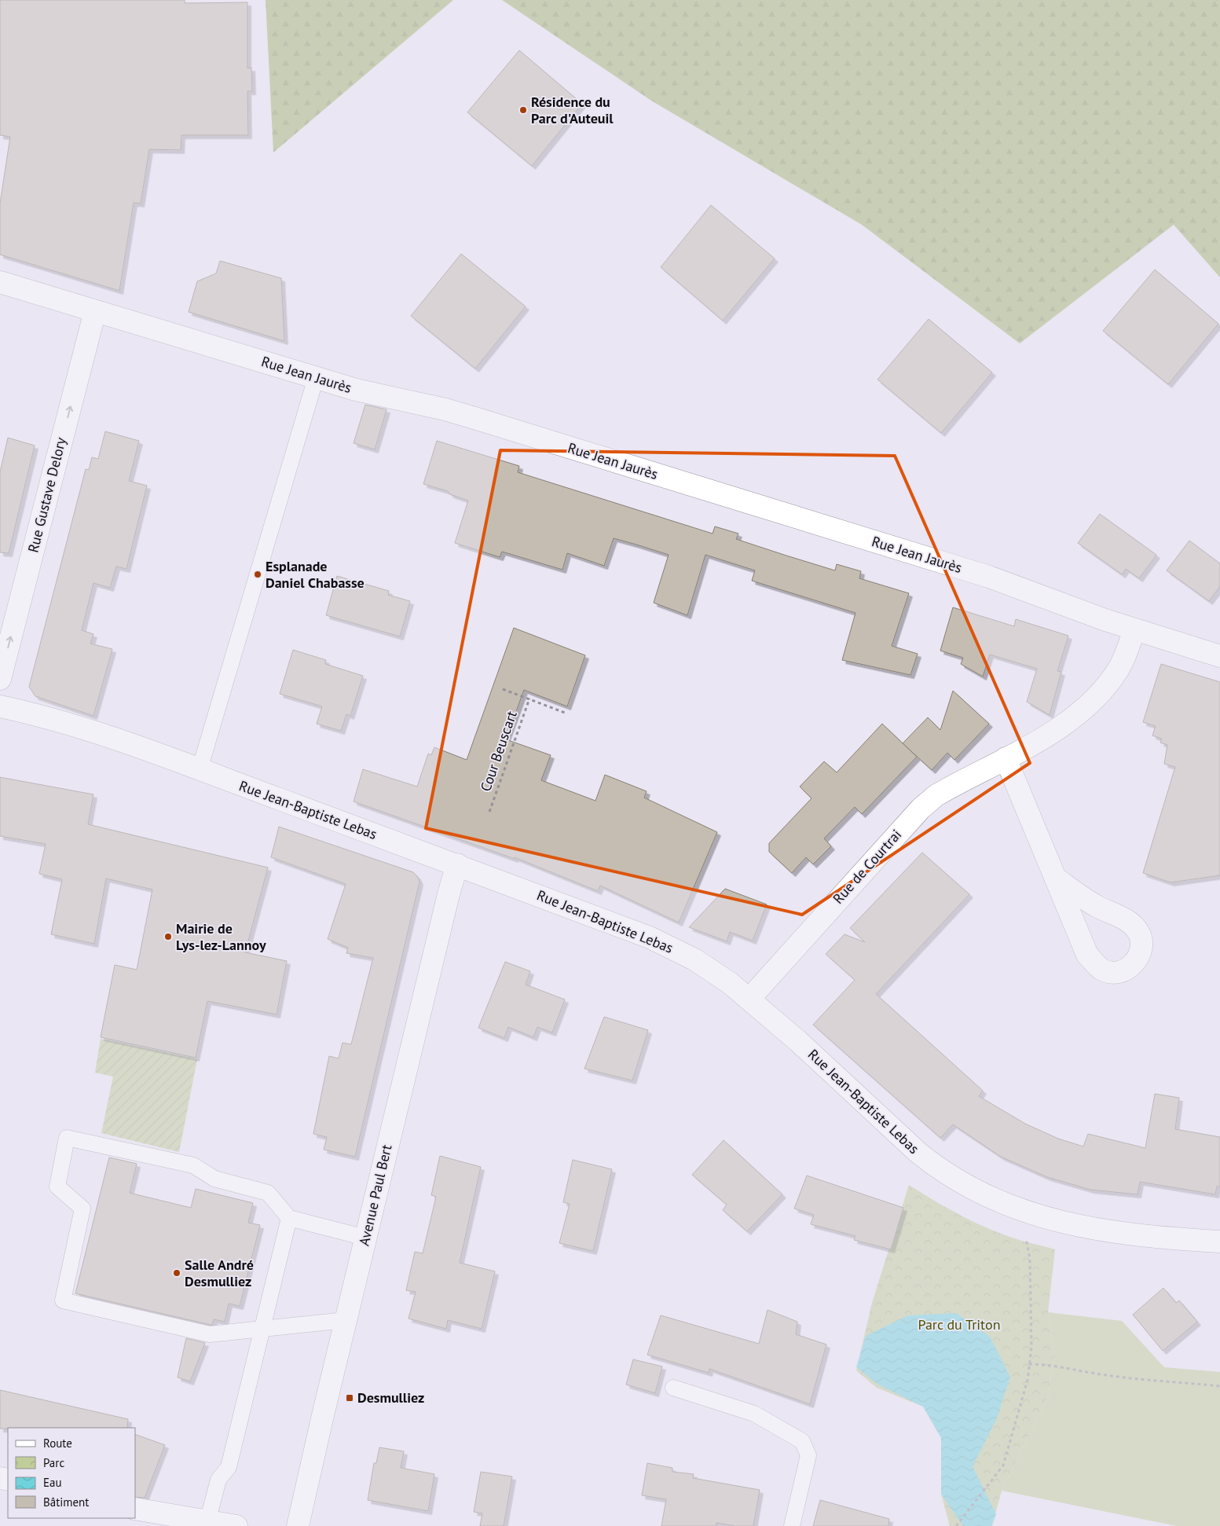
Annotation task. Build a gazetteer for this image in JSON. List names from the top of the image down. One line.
{"streets":{"street":["Rue Jean Jaurès","Rue Gustave Delory","Rue Jean-Baptiste Lebas","Rue de Courtrai","Avenue Paul Bert"],"path":["Cour Beuscart"]},"crossings":[["Rue Jean Jaurès","Rue Gustave Delory"],["Rue Jean Jaurès","Rue de Courtrai"],["Rue Jean-Baptiste Lebas","Rue de Courtrai"],["Rue Jean-Baptiste Lebas","Avenue Paul Bert"]],"one_way":["Rue Gustave Delory"],"parks":["Parc du Triton"],"places":{"other":["Résidence du Parc d'Auteuil","Esplanade Daniel Chabasse","Mairie de Lys-lez-Lannoy","Salle André Desmulliez"],"transit":["Desmulliez"]},"legend":["Route","Parc","Eau","Bâtiment"]}
